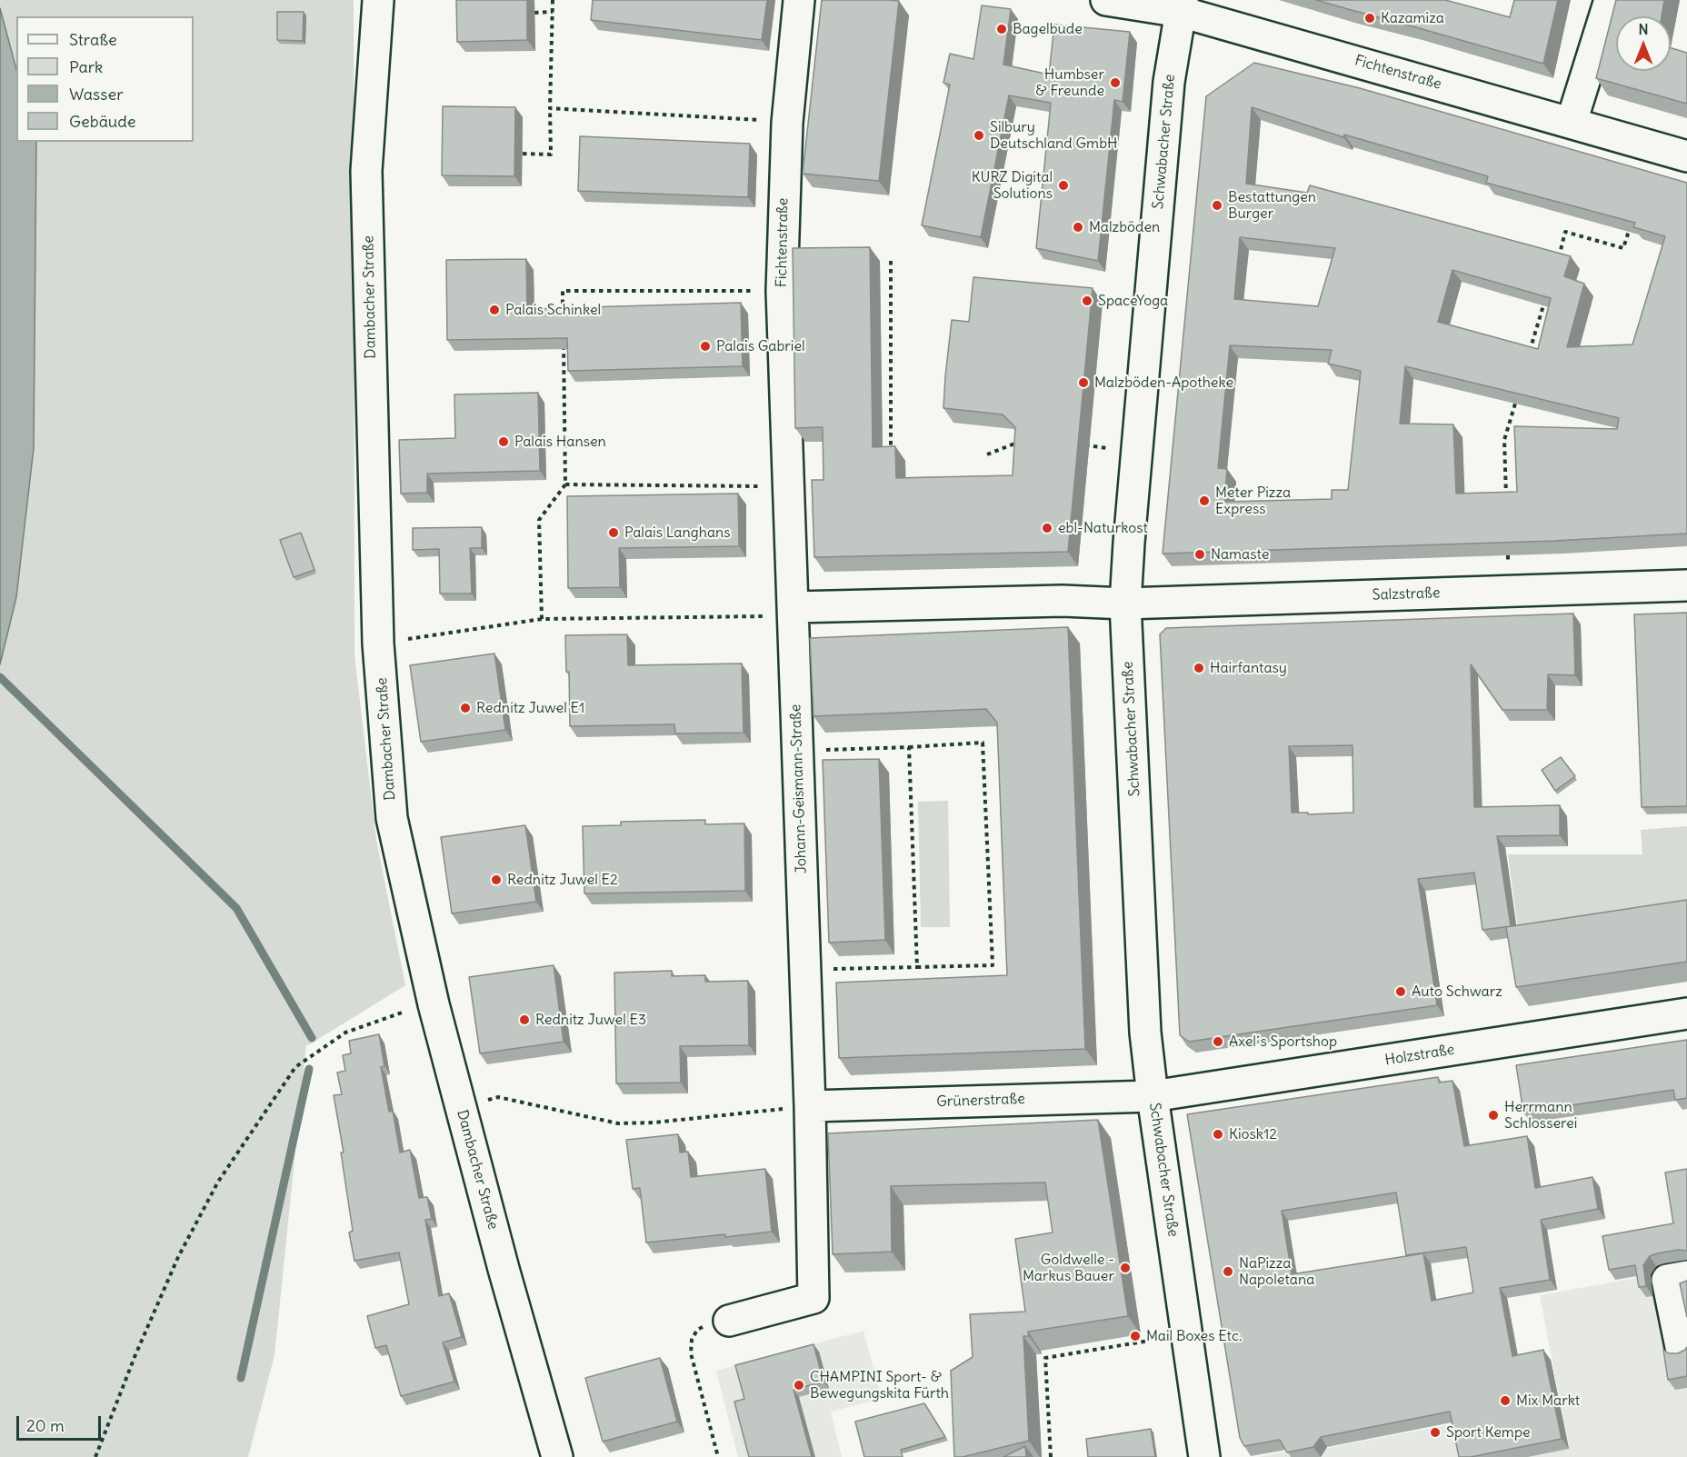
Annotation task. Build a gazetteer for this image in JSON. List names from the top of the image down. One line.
{"streets":{"street":["Fichtenstraße","Schwabacher Straße","Dambacher Straße","Salzstraße","Johann-Geismann-Straße","Holzstraße","Grünerstraße"]},"crossings":[["Fichtenstraße","Schwabacher Straße"],["Fichtenstraße","Johann-Geismann-Straße"],["Schwabacher Straße","Salzstraße"],["Schwabacher Straße","Holzstraße"],["Schwabacher Straße","Grünerstraße"],["Johann-Geismann-Straße","Grünerstraße"],["Holzstraße","Grünerstraße"]],"places":["Kazamiza","Bagelbude","Humbser & Freunde","Silbury Deutschland GmbH","KURZ Digital Solutions","Bestattungen Burger","Malzböden","SpaceYoga","Palais Schinkel","Palais Gabriel","Malzböden-Apotheke","Palais Hansen","Meter Pizza Express","ebl-Naturkost","Palais Langhans","Namaste","Hairfantasy","Rednitz Juwel E1","Rednitz Juwel E2","Auto Schwarz","Rednitz Juwel E3","Axel´s Sportshop","Herrmann Schlosserei","Kiosk12","Goldwelle - Markus Bauer","NaPizza Napoletana","Mail Boxes Etc.","CHAMPINI Sport- & Bewegungskita Fürth","Mix Markt","Sport Kempe"],"legend":["Straße","Park","Wasser","Gebäude"],"scale_bar":"20 m","north":"top"}
